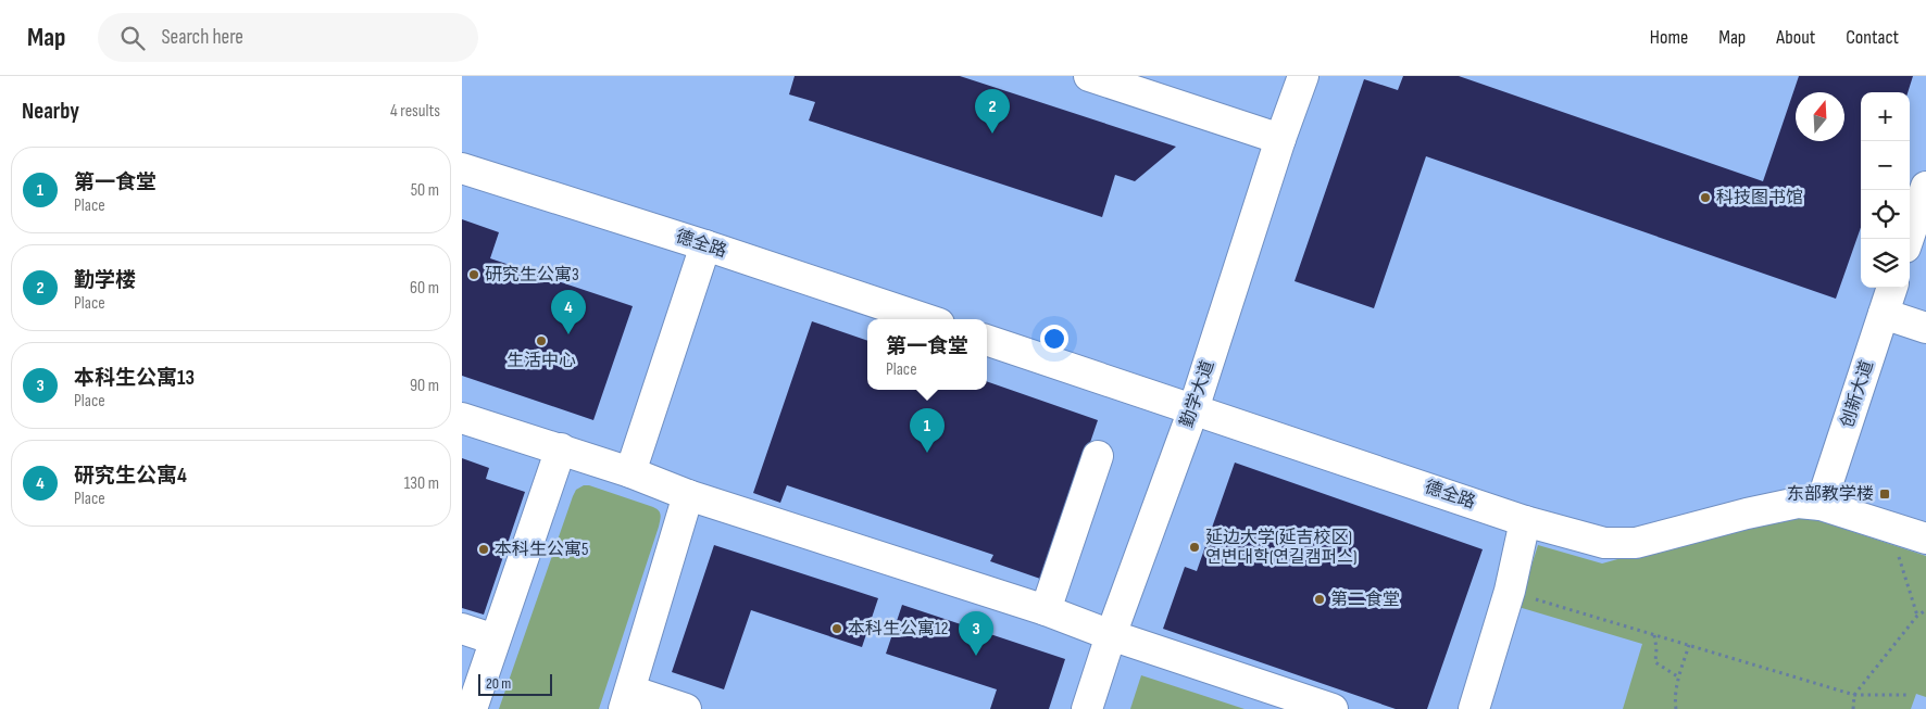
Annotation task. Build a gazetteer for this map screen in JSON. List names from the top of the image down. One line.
{"streets":{"lane":["德全路","勤学大道","创新大道"]},"crossings":[["德全路","勤学大道"],["德全路","创新大道"]],"places":{"other":["科技图书馆","研究生公寓3","生活中心","延边大学(延吉校区) 연변대학(연길캠퍼스)","本科生公寓5","第二食堂","本科生公寓12"],"transit":["东部教学楼"]},"scale_bar":"20 m","north":"top","page":{"header":"Map","search":"Search here","nav":["Home","Map","About","Contact"],"heading":["Nearby","4 results"],"pins":["2","4","1","3"],"map_buttons":["+","−"],"list":[{"mark":"1","name":"第一食堂","note":"Place","value":"50 m"},{"mark":"2","name":"勤学楼","note":"Place","value":"60 m"},{"mark":"3","name":"本科生公寓13","note":"Place","value":"90 m"},{"mark":"4","name":"研究生公寓4","note":"Place","value":"130 m"}],"popup":["第一食堂","Place"],"scale":"20 m"}}
